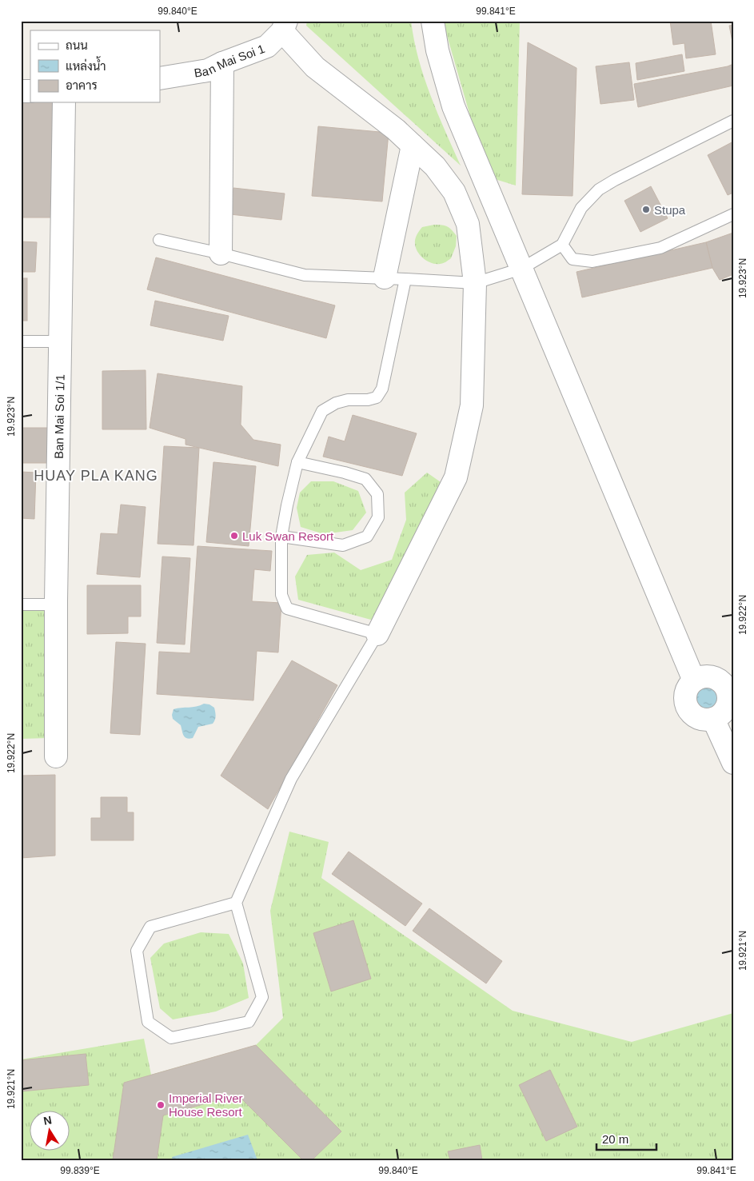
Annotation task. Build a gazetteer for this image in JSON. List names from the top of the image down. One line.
{"streets":{"street":["Ban Mai Soi 1","Ban Mai Soi 1/1"]},"districts":["HUAY PLA KANG"],"places":["Stupa","Luk Swan Resort","Imperial River House Resort"],"legend":["ถนน","แหล่งน้ำ","อาคาร"],"scale_bar":"20 m","north":"top","coordinates":["99.840°E","99.841°E","19.923°N","19.922°N","19.921°N","99.839°E"]}
